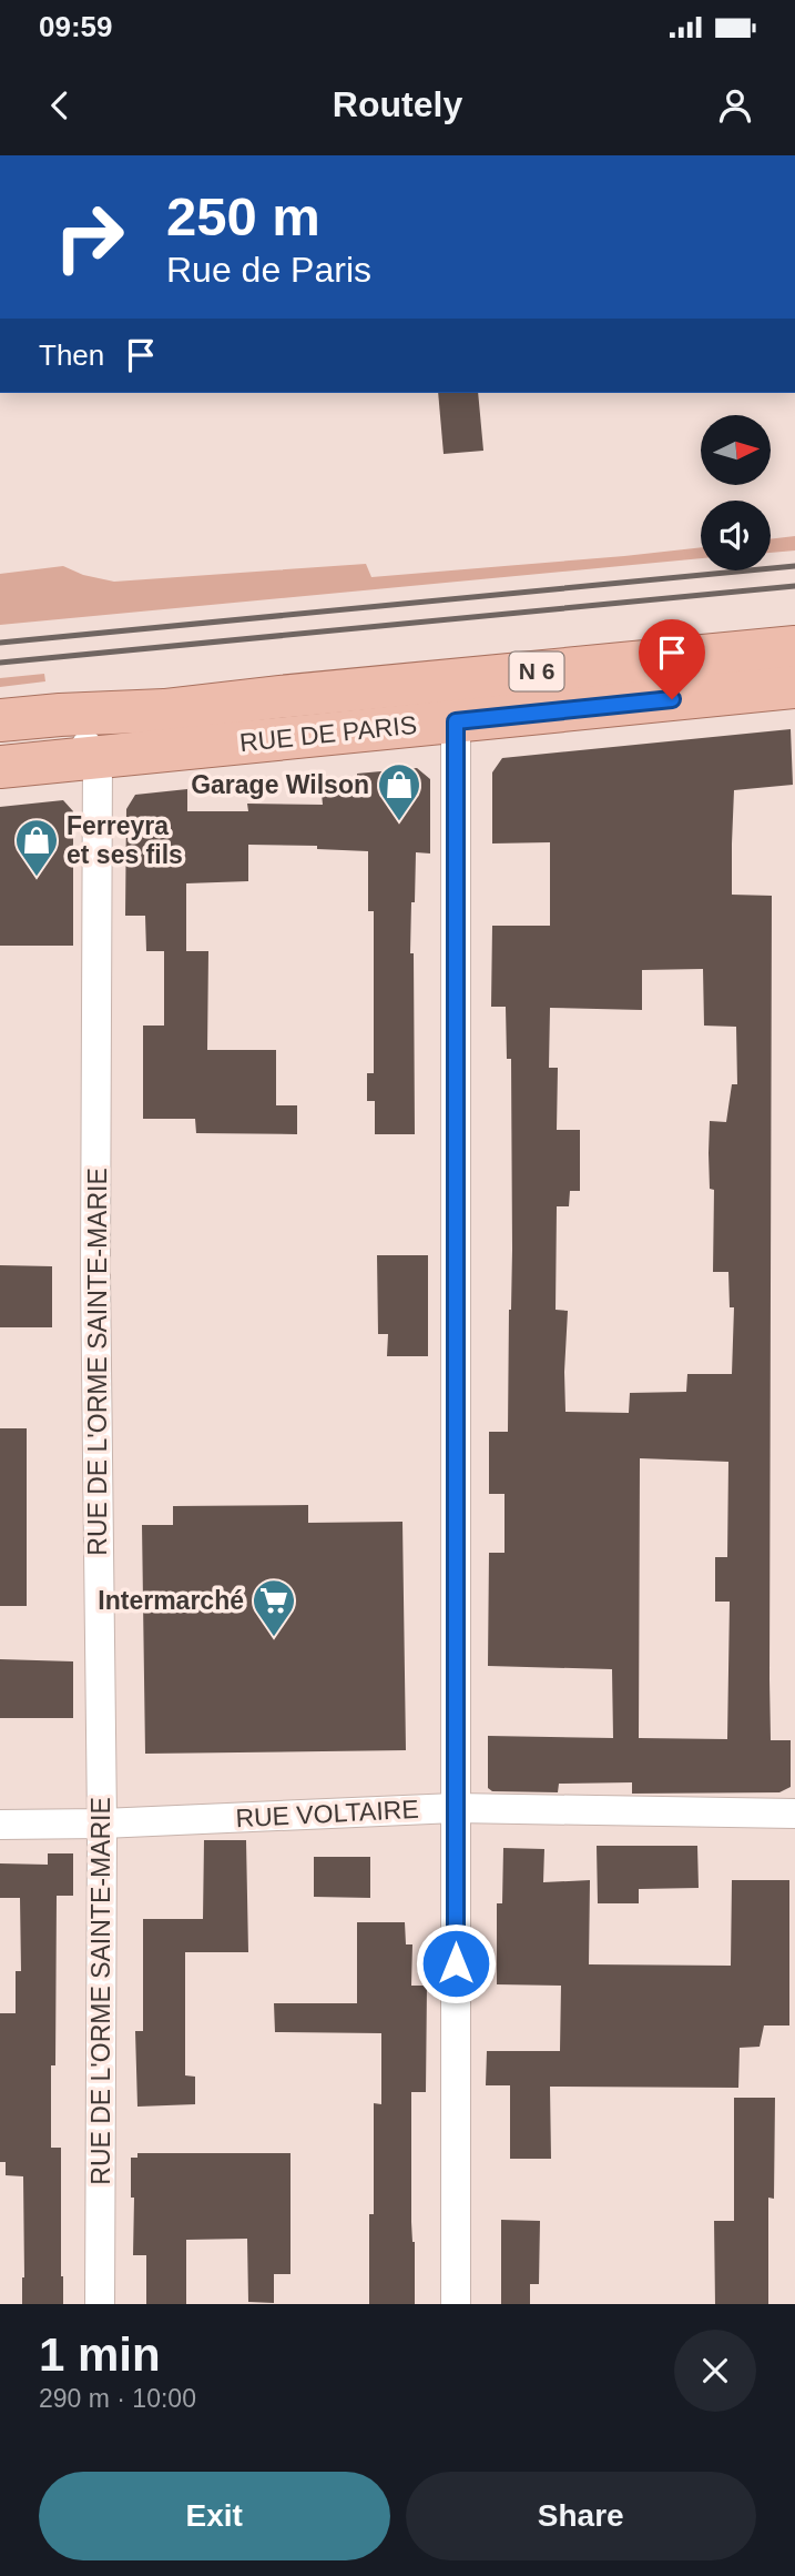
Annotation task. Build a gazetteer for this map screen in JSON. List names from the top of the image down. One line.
{"streets":{"main road":["N 6","RUE DE PARIS"],"street":["RUE DE L'ORME SAINTE-MARIE","RUE VOLTAIRE"]},"crossings":[["N 6","RUE DE PARIS"],["N 6","RUE DE L'ORME SAINTE-MARIE"],["RUE DE PARIS","RUE DE L'ORME SAINTE-MARIE"],["RUE DE L'ORME SAINTE-MARIE","RUE VOLTAIRE"]],"places":{"shop":["Garage Wilson","Ferreyra et ses fils"],"supermarket":["Intermarché"]},"north":"right","page":{"status":"09:59","header":"Routely","turn":["250 m","Rue de Paris"],"then":"Then","heading":["1 min","290 m · 10:00"],"buttons":["Exit","Share"]}}
